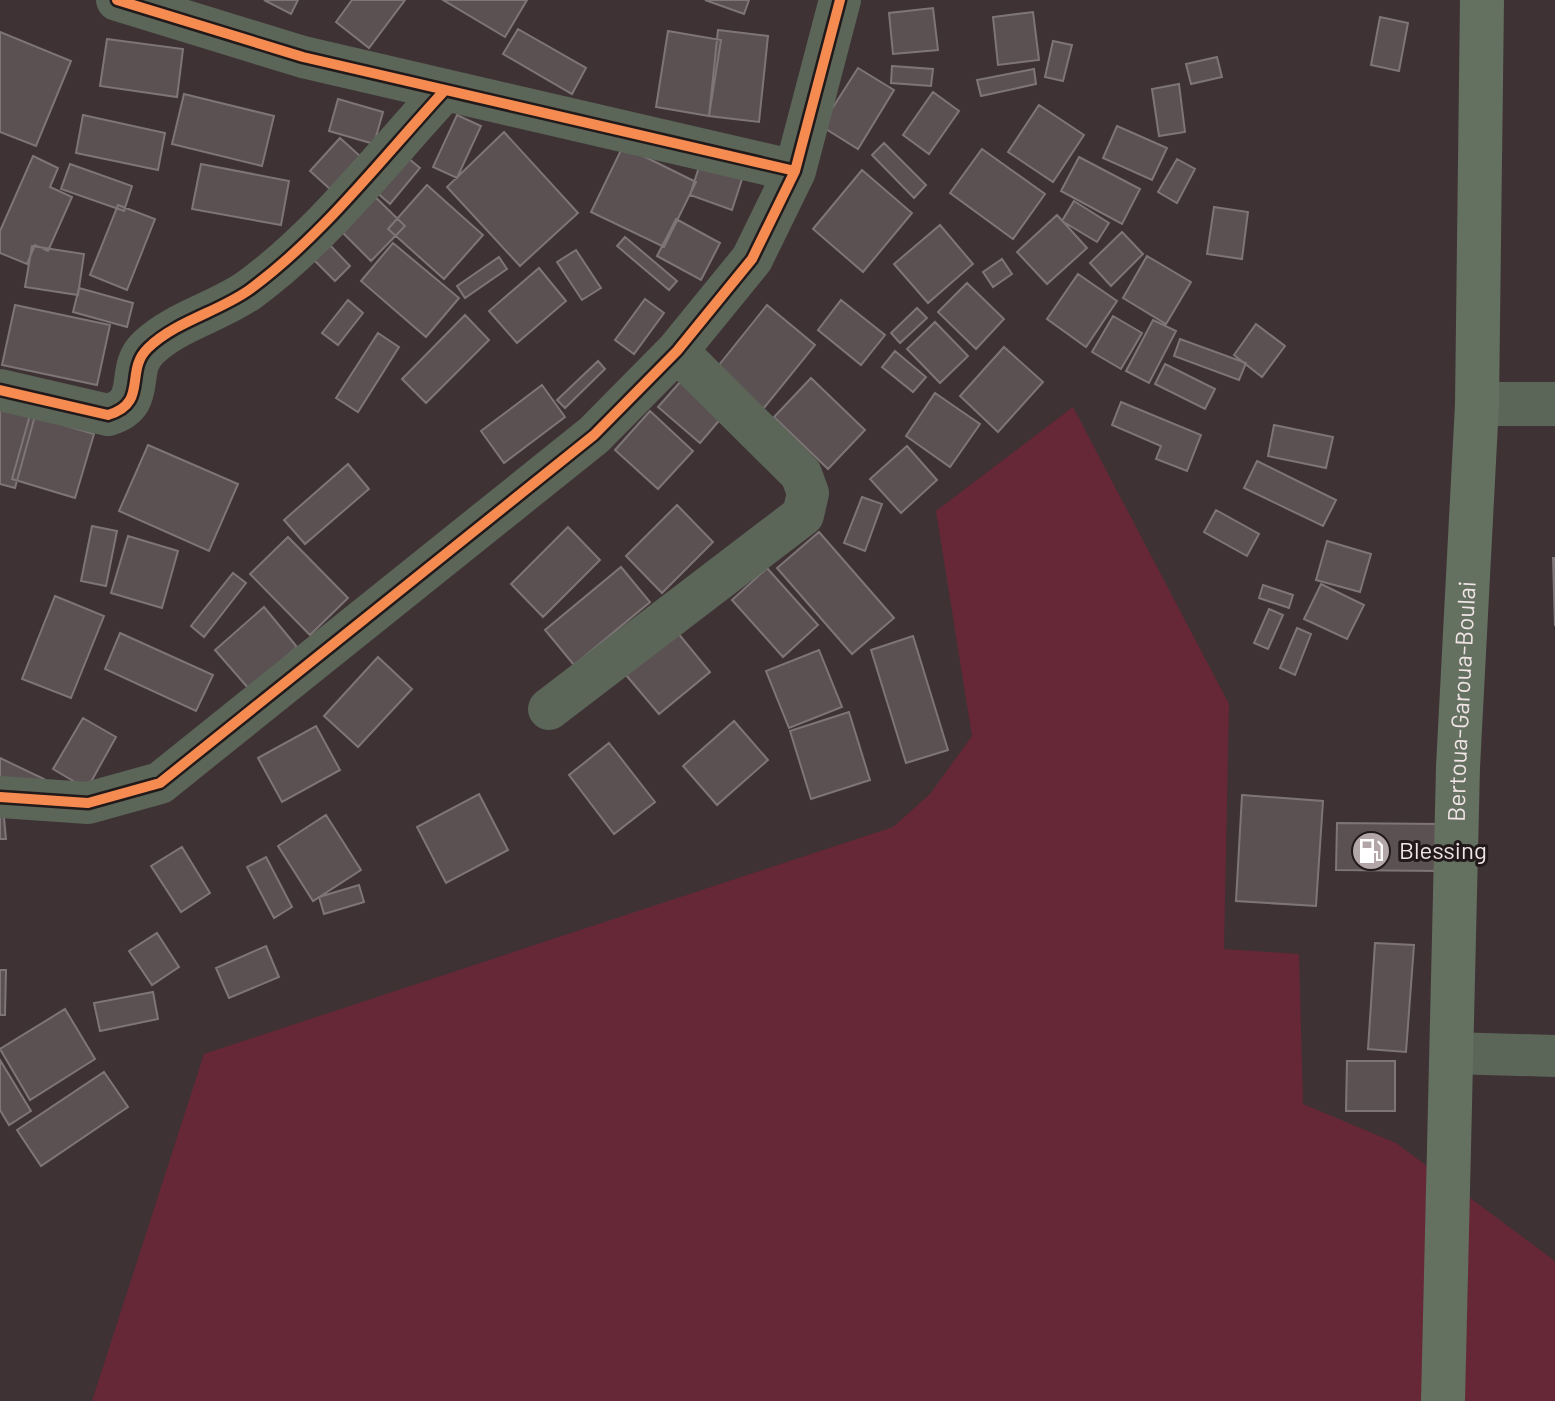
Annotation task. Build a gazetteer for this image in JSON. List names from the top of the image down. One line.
{"streets":{"highway":["Bertoua-Garoua-Boulai"]},"places":{"fuel station":["Blessing"]}}
